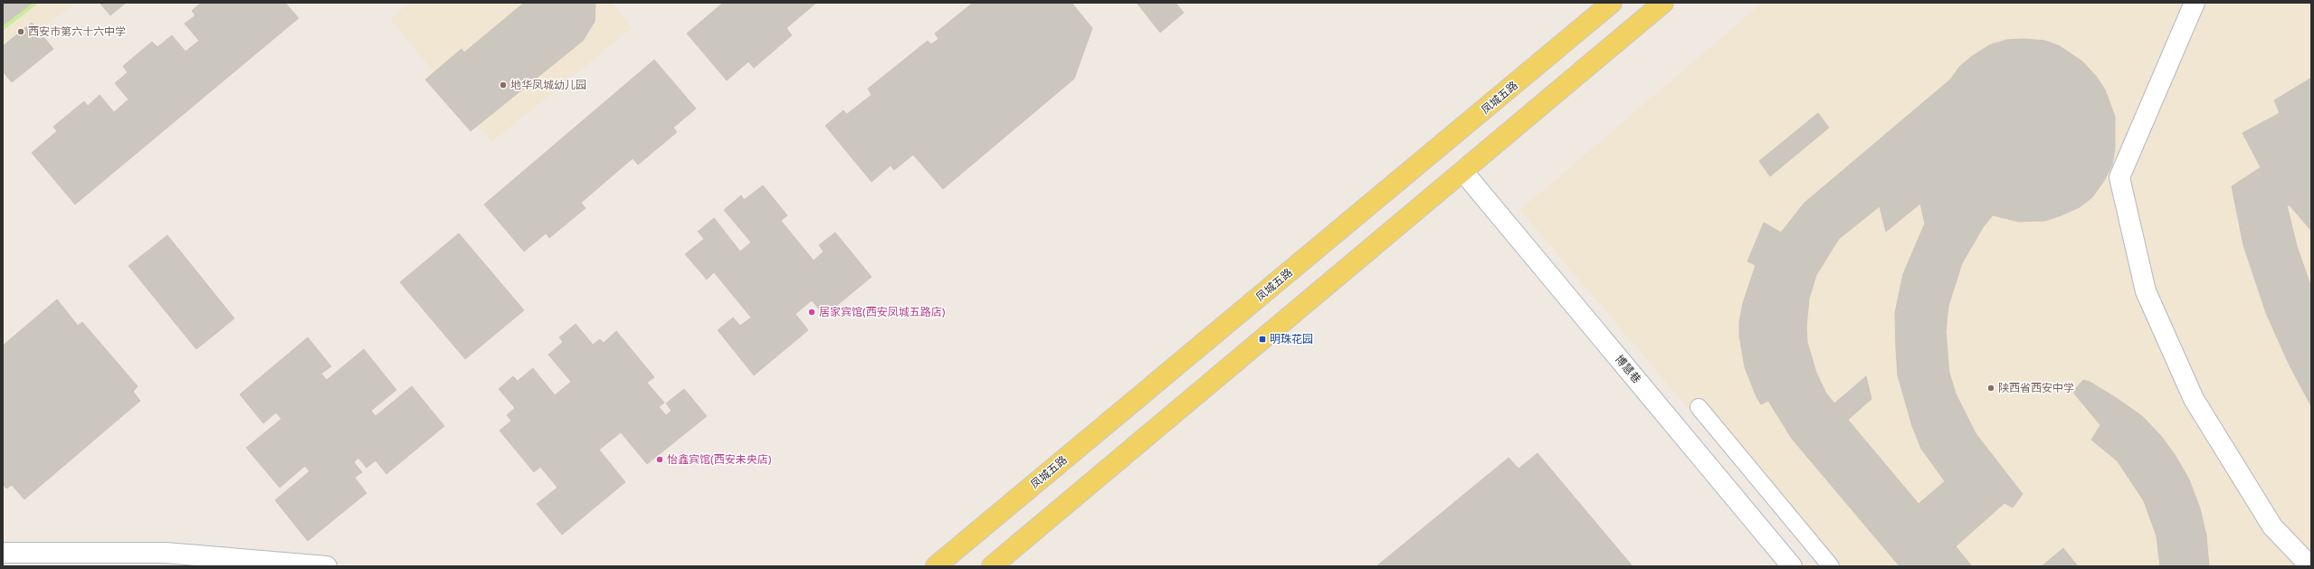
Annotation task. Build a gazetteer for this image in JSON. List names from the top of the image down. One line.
{"streets":{"main road":["凤城五路"],"street":["博慧巷"]},"places":{"other":["西安市第六十六中学","地华凤城幼儿园","居家宾馆(西安凤城五路店)","陕西省西安中学","怡鑫宾馆(西安未央店)"],"transit":["明珠花园"]}}
